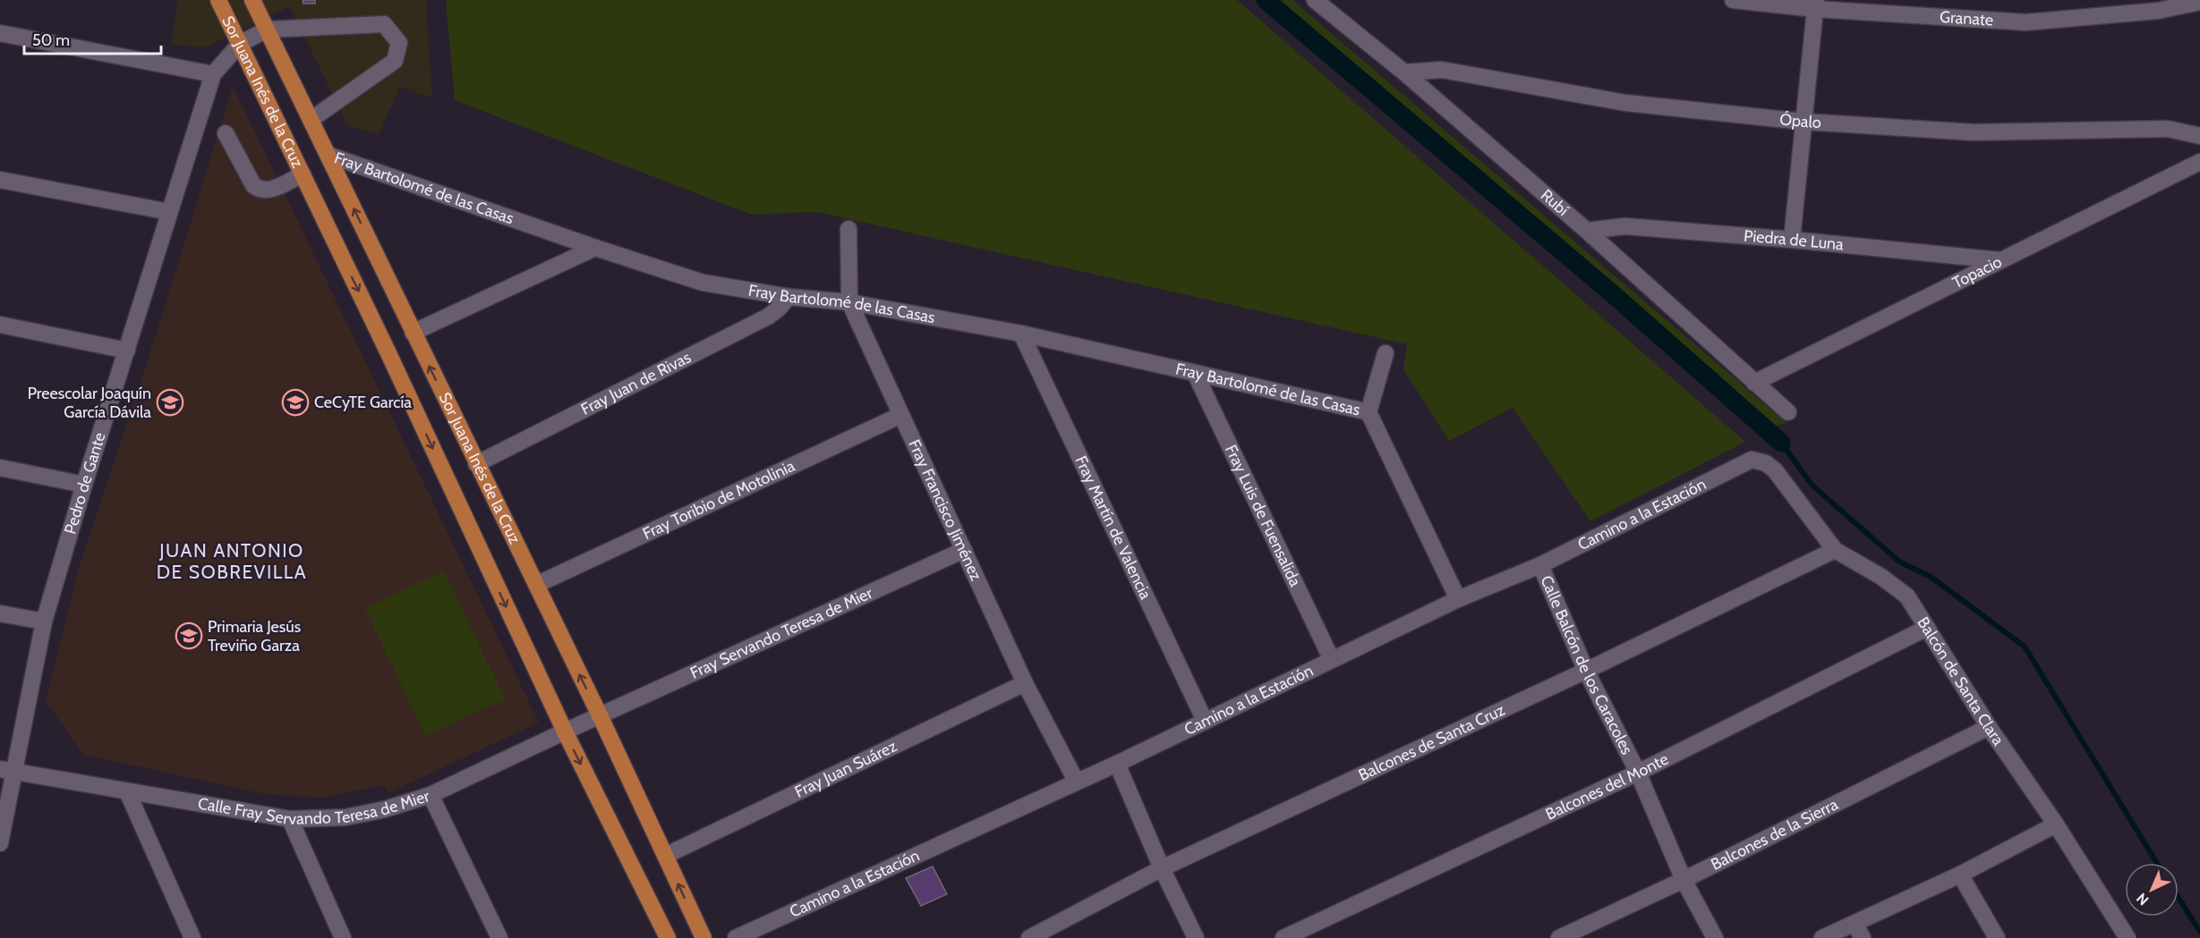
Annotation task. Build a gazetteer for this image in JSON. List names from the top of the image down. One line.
{"streets":{"main road":["Sor Juana Inés de la Cruz"],"street":["Granate","Ópalo","Fray Bartolomé de las Casas","Rubí","Piedra de Luna","Topacio","Fray Juan de Rivas","Pedro de Gante","Fray Toribio de Motolinia","Fray Francisco Jiménez","Camino a la Estación","Fray Luis de Fuensalida","Fray Martín de Valencia","Fray Servando Teresa de Mier","Calle Balcón de los Caracoles","Balcón de Santa Clara","Balcones de Santa Cruz","Fray Juan Suárez","Balcones del Monte","Calle Fray Servando Teresa de Mier","Balcones de la Sierra"]},"crossings":[["Sor Juana Inés de la Cruz","Fray Bartolomé de las Casas"],["Sor Juana Inés de la Cruz","Fray Juan de Rivas"],["Sor Juana Inés de la Cruz","Pedro de Gante"],["Sor Juana Inés de la Cruz","Fray Toribio de Motolinia"],["Sor Juana Inés de la Cruz","Fray Servando Teresa de Mier"],["Sor Juana Inés de la Cruz","Fray Juan Suárez"],["Sor Juana Inés de la Cruz","Calle Fray Servando Teresa de Mier"],["Ópalo","Rubí"],["Fray Bartolomé de las Casas","Fray Juan de Rivas"],["Fray Bartolomé de las Casas","Fray Francisco Jiménez"],["Fray Bartolomé de las Casas","Fray Luis de Fuensalida"],["Fray Bartolomé de las Casas","Fray Martín de Valencia"],["Rubí","Piedra de Luna"],["Rubí","Topacio"],["Piedra de Luna","Topacio"],["Pedro de Gante","Calle Fray Servando Teresa de Mier"],["Fray Toribio de Motolinia","Fray Francisco Jiménez"],["Fray Francisco Jiménez","Camino a la Estación"],["Fray Francisco Jiménez","Fray Servando Teresa de Mier"],["Fray Francisco Jiménez","Fray Juan Suárez"],["Camino a la Estación","Fray Luis de Fuensalida"],["Camino a la Estación","Fray Martín de Valencia"],["Camino a la Estación","Calle Balcón de los Caracoles"],["Camino a la Estación","Balcón de Santa Clara"],["Fray Servando Teresa de Mier","Calle Fray Servando Teresa de Mier"],["Calle Balcón de los Caracoles","Balcones de Santa Cruz"],["Calle Balcón de los Caracoles","Balcones del Monte"],["Calle Balcón de los Caracoles","Balcones de la Sierra"],["Balcón de Santa Clara","Balcones de Santa Cruz"],["Balcón de Santa Clara","Balcones del Monte"],["Balcón de Santa Clara","Balcones de la Sierra"]],"districts":["JUAN ANTONIO DE SOBREVILLA"],"places":{"school or university":["Preescolar Joaquín García Dávila","CeCyTE García","Primaria Jesús Treviño Garza"]},"scale_bar":"50 m","north":"bottom left"}
